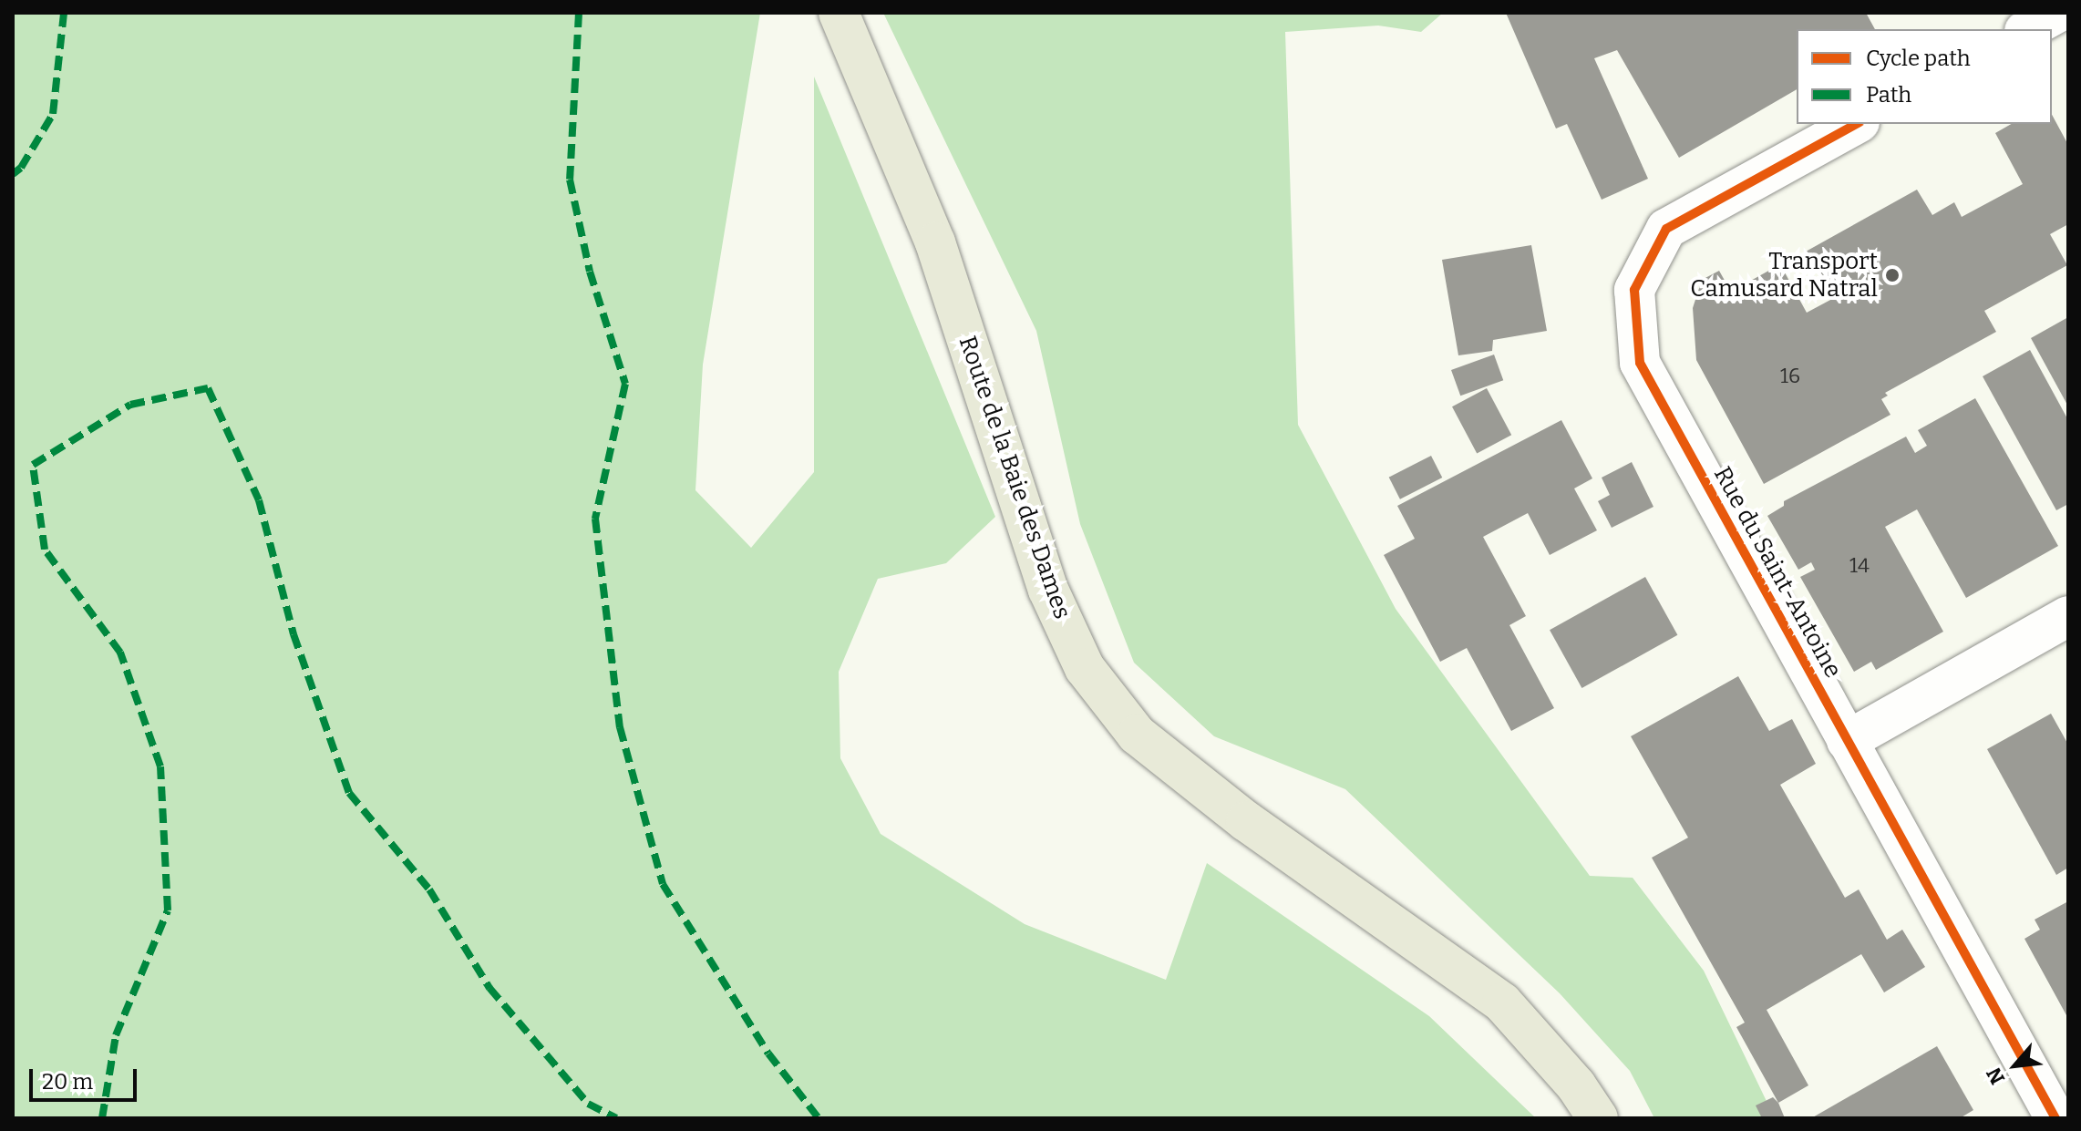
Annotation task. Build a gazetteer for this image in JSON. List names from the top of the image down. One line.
{"streets":{"main road":["Route de la Baie des Dames"],"street":["Rue du Saint-Antoine"]},"places":["Transport Camusard Natral"],"house_numbers":["16","14"],"legend":["Cycle path","Path"],"scale_bar":"20 m","north":"bottom left"}
